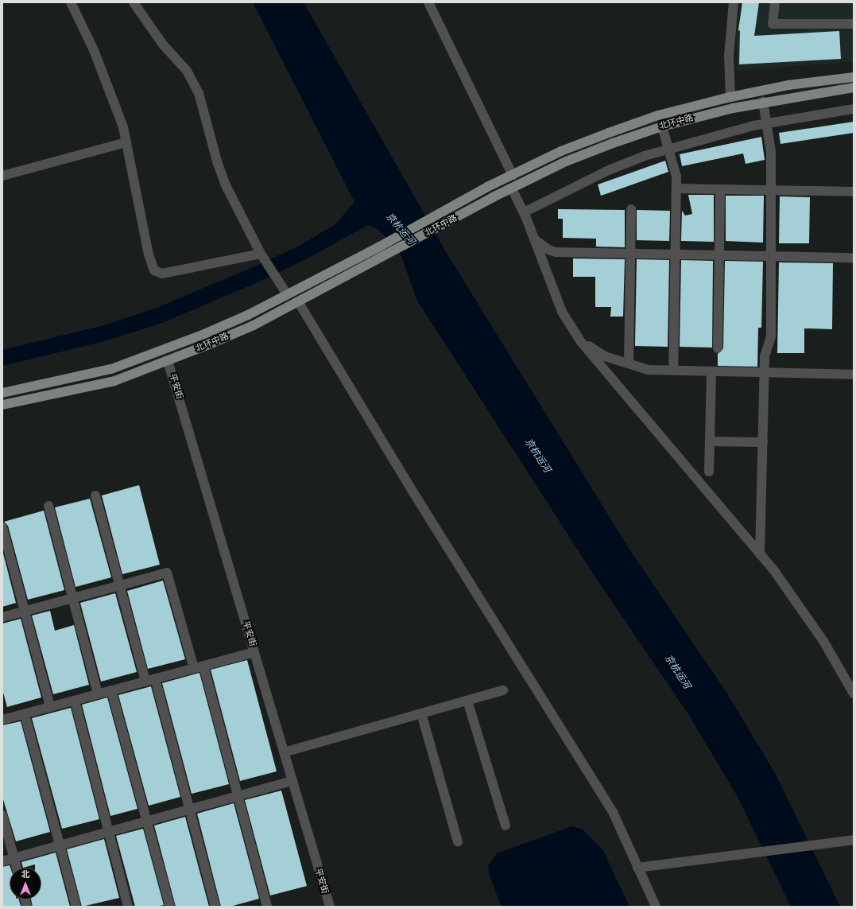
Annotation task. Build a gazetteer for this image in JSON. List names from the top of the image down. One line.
{"streets":{"main road":["北环中路"],"street":["平安街"]},"crossings":[["北环中路","平安街"]],"water":["京杭运河"],"north":"top"}
